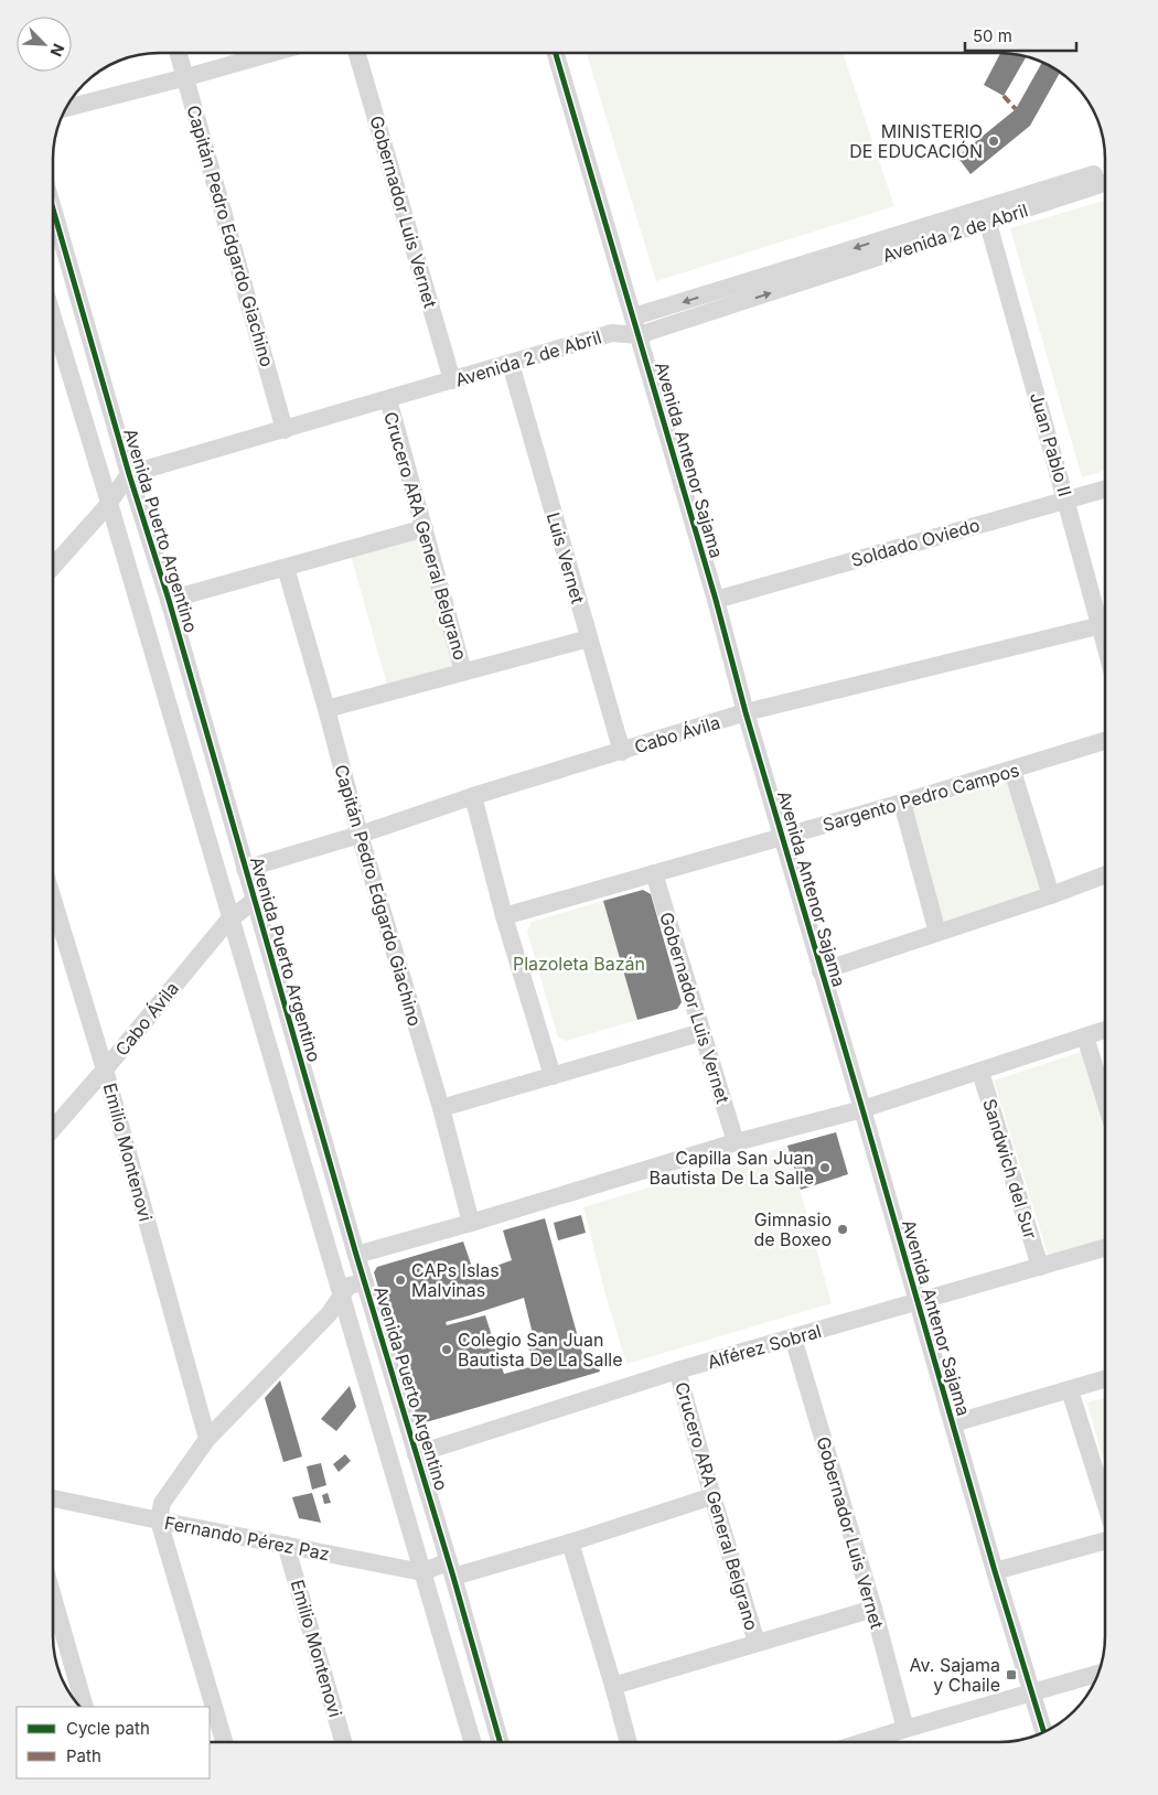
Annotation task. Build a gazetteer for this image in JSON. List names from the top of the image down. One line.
{"streets":{"street":["Gobernador Luis Vernet","Avenida 2 de Abril","Capitán Pedro Edgardo Giachino","Juan Pablo II","Avenida Antenor Sajama","Avenida Puerto Argentino","Crucero ARA General Belgrano","Soldado Oviedo","Luis Vernet","Cabo Ávila","Sargento Pedro Campos","Emilio Montenovi","Sandwich del Sur","Alférez Sobral","Fernando Pérez Paz"]},"crossings":[["Gobernador Luis Vernet","Avenida 2 de Abril"],["Gobernador Luis Vernet","Sargento Pedro Campos"],["Gobernador Luis Vernet","Alférez Sobral"],["Avenida 2 de Abril","Capitán Pedro Edgardo Giachino"],["Avenida 2 de Abril","Juan Pablo II"],["Avenida 2 de Abril","Avenida Antenor Sajama"],["Avenida 2 de Abril","Avenida Puerto Argentino"],["Avenida 2 de Abril","Crucero ARA General Belgrano"],["Avenida 2 de Abril","Luis Vernet"],["Capitán Pedro Edgardo Giachino","Cabo Ávila"],["Juan Pablo II","Soldado Oviedo"],["Avenida Antenor Sajama","Soldado Oviedo"],["Avenida Antenor Sajama","Cabo Ávila"],["Avenida Antenor Sajama","Sargento Pedro Campos"],["Avenida Antenor Sajama","Alférez Sobral"],["Avenida Puerto Argentino","Cabo Ávila"],["Avenida Puerto Argentino","Alférez Sobral"],["Crucero ARA General Belgrano","Alférez Sobral"],["Luis Vernet","Cabo Ávila"],["Cabo Ávila","Emilio Montenovi"],["Emilio Montenovi","Fernando Pérez Paz"],["Sandwich del Sur","Alférez Sobral"]],"parks":["Plazoleta Bazán"],"places":{"other":["MINISTERIO DE EDUCACIÓN","Capilla San Juan Bautista De La Salle","Gimnasio de Boxeo","CAPs Islas Malvinas","Colegio San Juan Bautista De La Salle"],"transit":["Av. Sajama y Chaile"]},"legend":["Cycle path","Path"],"scale_bar":"50 m","north":"bottom right"}
